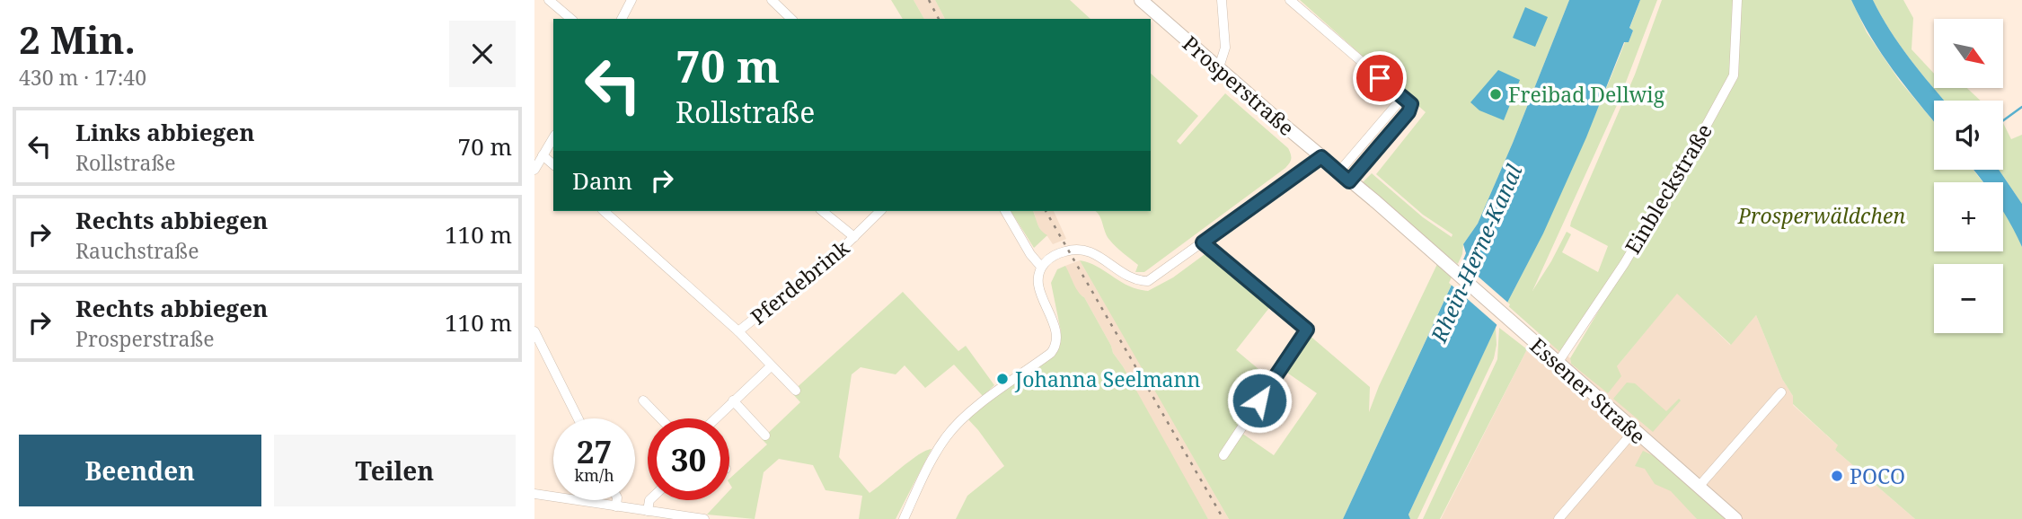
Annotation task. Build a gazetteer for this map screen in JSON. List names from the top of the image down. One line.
{"streets":{"main road":["Prosperstraße","Essener Straße"],"street":["Einbleckstraße","Pferdebrink"]},"crossings":[["Prosperstraße","Essener Straße"],["Einbleckstraße","Essener Straße"]],"water":["Rhein-Herne-Kanal"],"parks":["Prosperwäldchen"],"places":["Freibad Dellwig","Johanna Seelmann","POCO"],"north":"bottom right","page":{"heading":["2 Min.","430 m · 17:40"],"map_buttons":["+","−"],"turn":["70 m","Rollstraße"],"list":[{"name":"Links abbiegen","note":"Rollstraße","value":"70 m"},{"name":"Rechts abbiegen","note":"Rauchstraße","value":"110 m"},{"name":"Rechts abbiegen","note":"Prosperstraße","value":"110 m"}],"then":"Dann","speed":"27 km/h","limit":"30","buttons":["Beenden","Teilen"]}}
